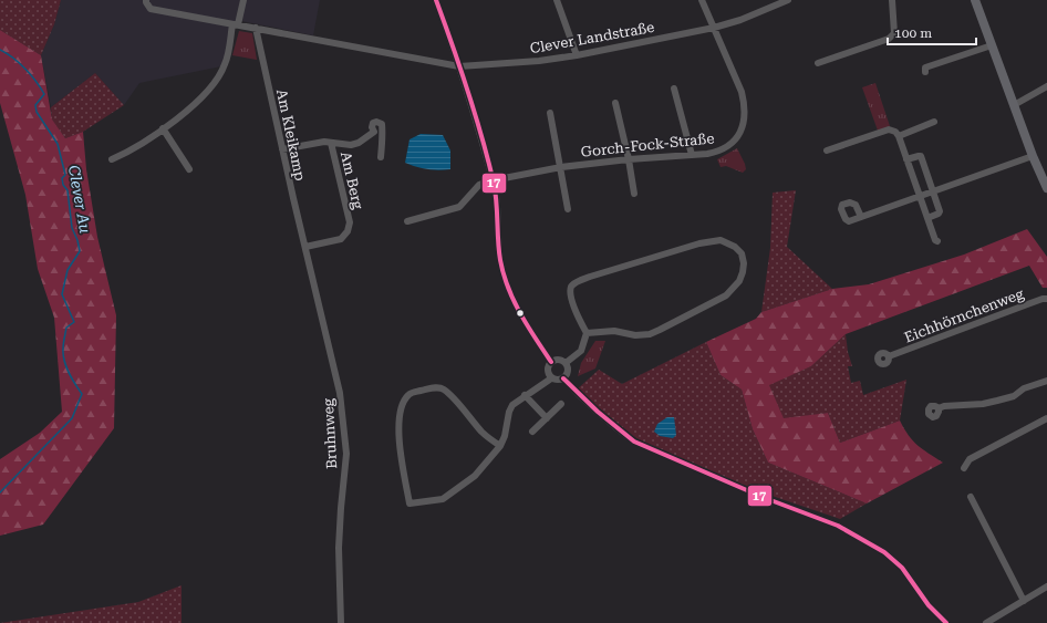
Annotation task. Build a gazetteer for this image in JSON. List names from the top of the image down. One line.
{"streets":{"street":["Clever Landstraße","Am Kleikamp","Gorch-Fock-Straße","Am Berg","Eichhörnchenweg","Bruhnweg"]},"crossings":[["Clever Landstraße","Am Kleikamp"],["Clever Landstraße","Gorch-Fock-Straße"],["Am Kleikamp","Am Berg"],["Am Kleikamp","Bruhnweg"],["Am Berg","Bruhnweg"]],"water":["Clever Au"],"lines":["transit line 17"],"scale_bar":"100 m"}
